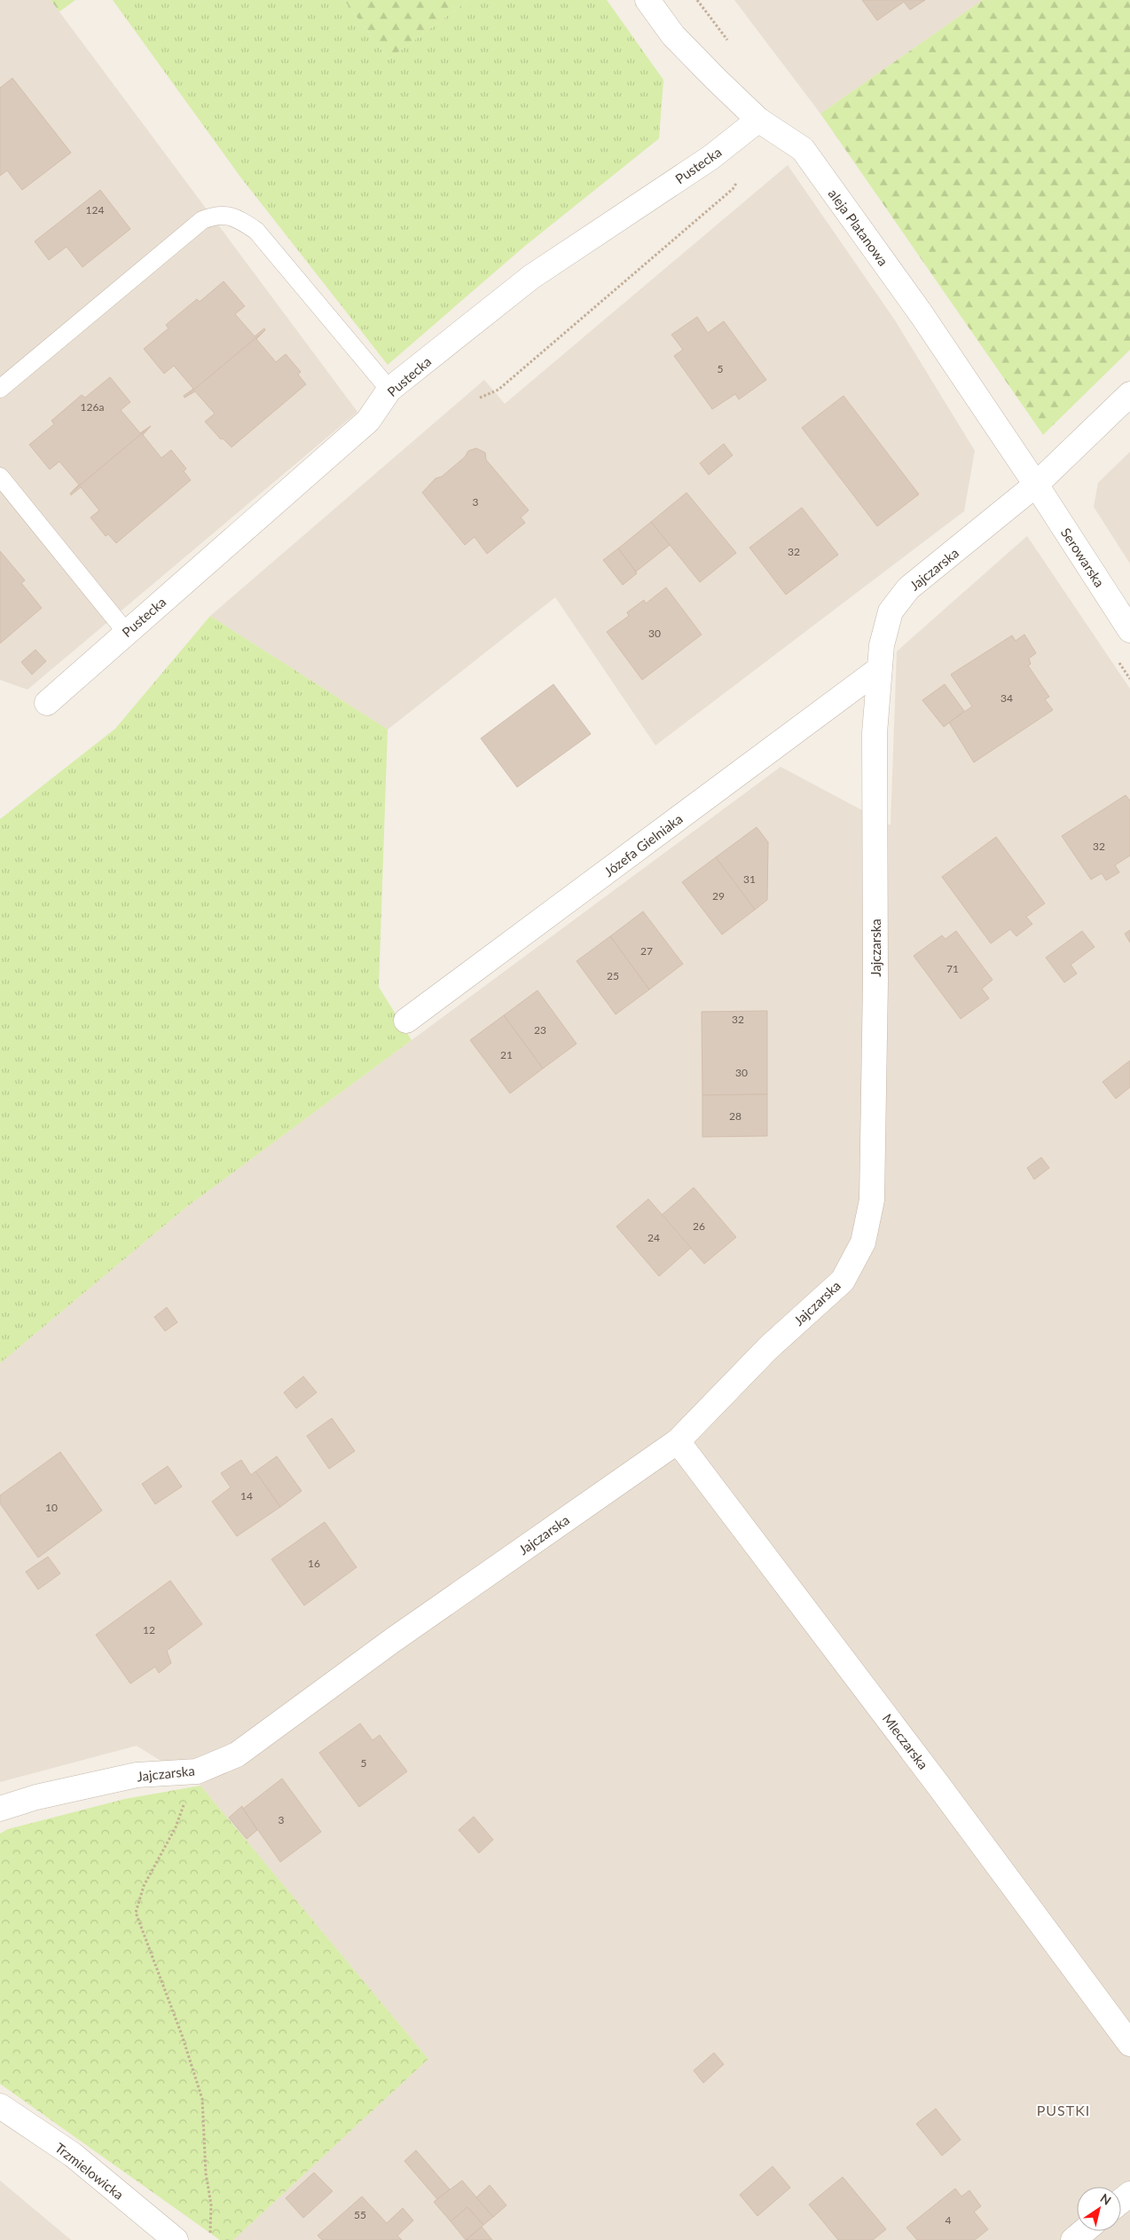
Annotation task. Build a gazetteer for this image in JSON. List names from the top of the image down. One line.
{"streets":{"street":["Pustecka","aleja Platanowa","Serowarska","Jajczarska","Józefa Gielniaka","Mleczarska","Trzmielowicka"]},"crossings":[["Pustecka","aleja Platanowa"],["aleja Platanowa","Serowarska"],["aleja Platanowa","Jajczarska"],["Serowarska","Jajczarska"],["Jajczarska","Józefa Gielniaka"],["Jajczarska","Mleczarska"]],"districts":["PUSTKI"],"house_numbers":["124","5","126a","3","32","30","34","32","31","29","27","71","25","32","23","21","30","28","26","24","14","10","16","12","5","3","55","4"],"north":"top right"}
